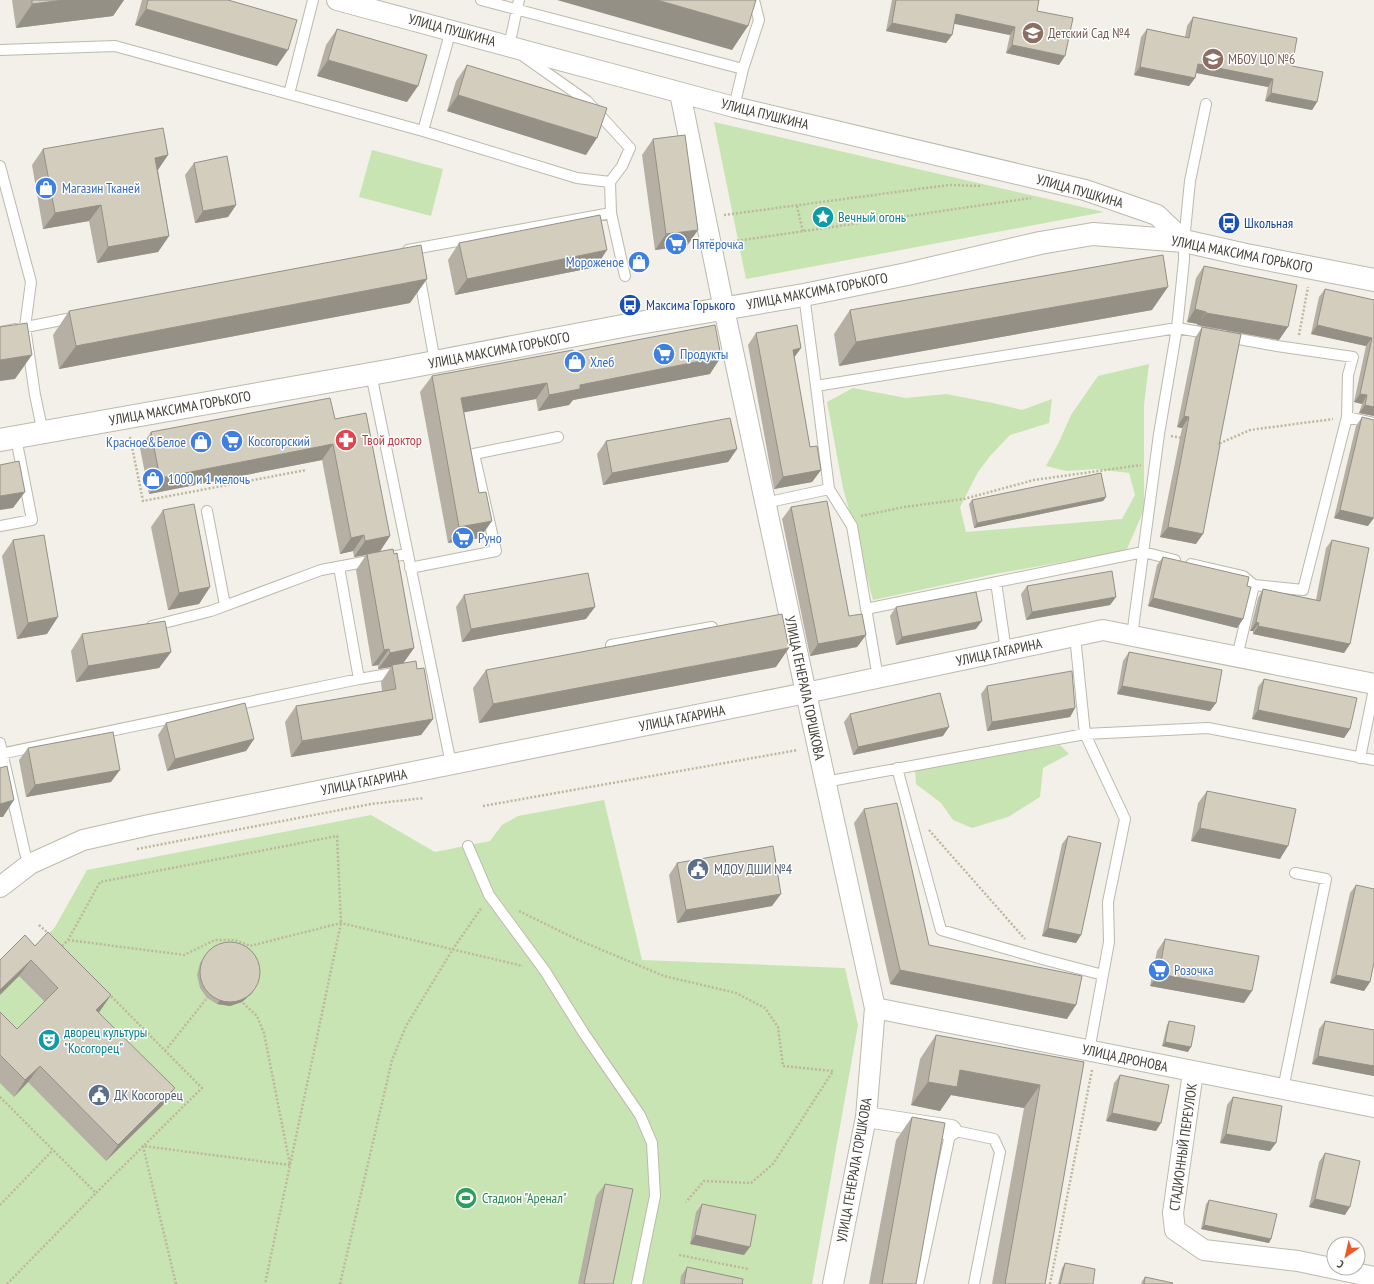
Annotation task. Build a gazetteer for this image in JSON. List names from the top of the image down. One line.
{"streets":{"street":["УЛИЦА ПУШКИНА","УЛИЦА МАКСИМА ГОРЬКОГО","УЛИЦА ГАГАРИНА","УЛИЦА ГЕНЕРАЛА ГОРШКОВА","УЛИЦА ДРОНОВА","СТАДИОННЫЙ ПЕРЕУЛОК"]},"crossings":[["УЛИЦА ПУШКИНА","УЛИЦА МАКСИМА ГОРЬКОГО"],["УЛИЦА ПУШКИНА","УЛИЦА ГЕНЕРАЛА ГОРШКОВА"],["УЛИЦА МАКСИМА ГОРЬКОГО","УЛИЦА ГЕНЕРАЛА ГОРШКОВА"],["УЛИЦА ГАГАРИНА","УЛИЦА ГЕНЕРАЛА ГОРШКОВА"],["УЛИЦА ГЕНЕРАЛА ГОРШКОВА","УЛИЦА ДРОНОВА"],["УЛИЦА ДРОНОВА","СТАДИОННЫЙ ПЕРЕУЛОК"]],"places":{"school or university":["Детский Сад №4","МБОУ ЦО №6"],"shop":["Магазин Тканей","Мороженое","Хлеб","Красное&Белое","1000 и 1 мелочь"],"place":["Вечный огонь"],"bus stop":["Школьная","Максима Горького"],"supermarket":["Пятёрочка","Продукты","Косогорский","Руно","Розочка"],"pharmacy":["Твой доктор"],"public building":["МДОУ ДШИ №4","ДК Косогорец"],"theatre":["дворец культуры \"Косогорец\""],"sports":["Стадион \"Аренал\""]},"north":"bottom left"}
